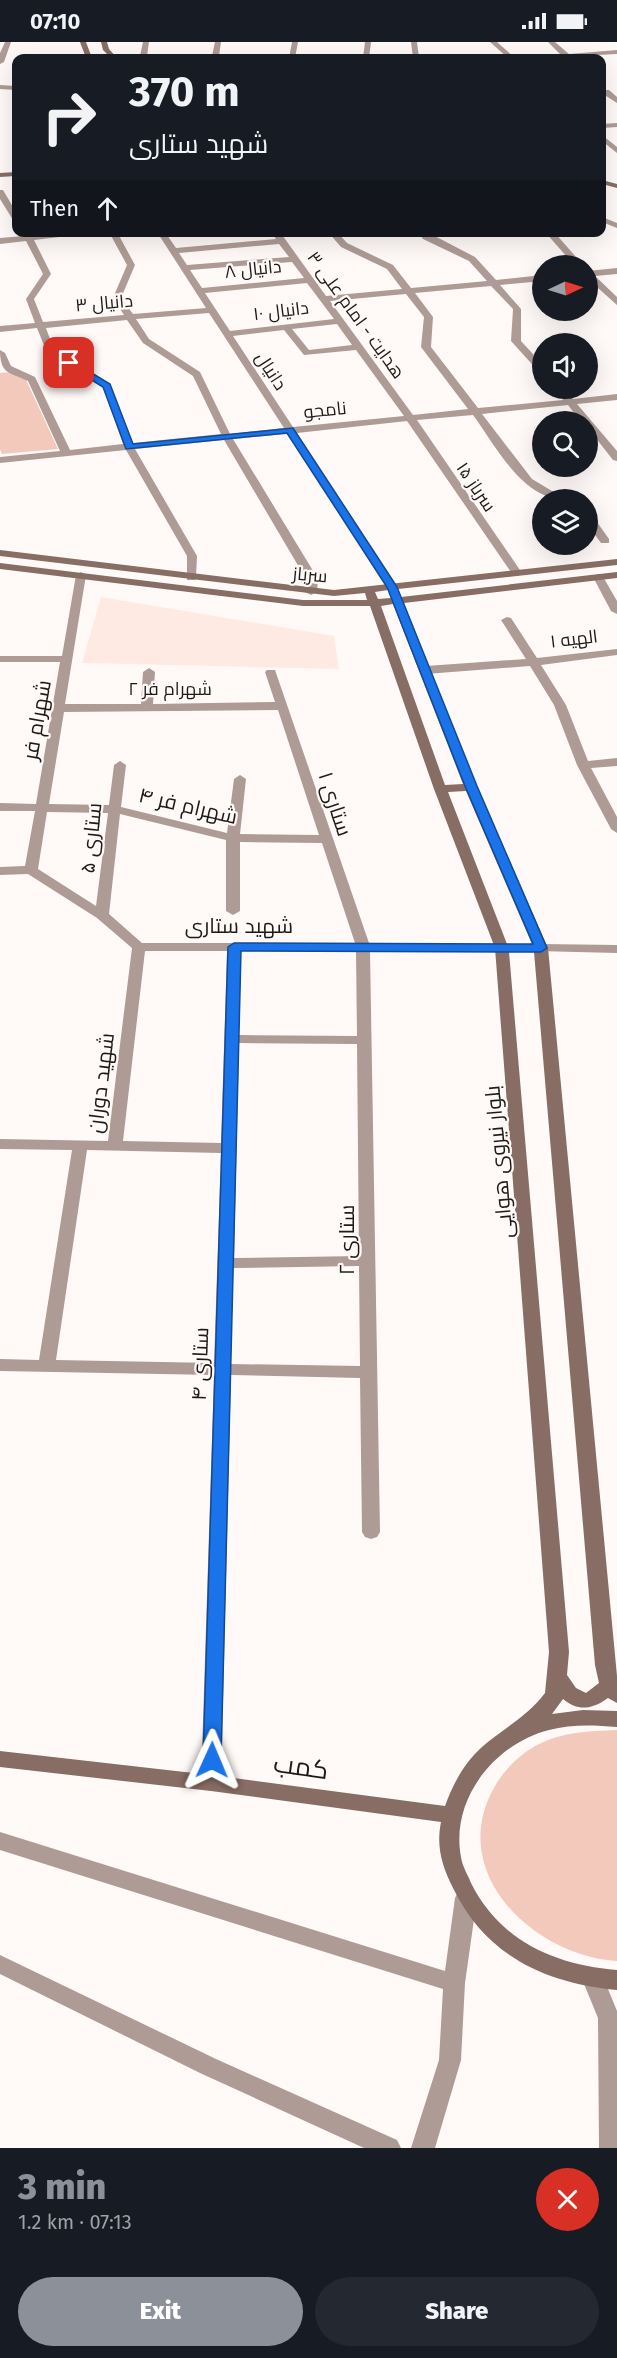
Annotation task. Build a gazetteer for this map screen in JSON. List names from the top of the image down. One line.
{"streets":{"street":["دانیال ۸","دانیال ۳","دانیال ۱۰","هدایت - امام علی ۳","دانیال","نامجو","سرباز ۱۵","سرباز","الهیه ۱","شهرام فر ۲","شهرام فر","ستاری ۱","شهرام فر ۴","ستاری ۵","شهید ستاری","شهید دوران","بلوار نیروی هوایی","ستاری ۲","ستاری ۴","کمب"]},"crossings":[["دانیال ۸","هدایت - امام علی ۳"],["دانیال ۸","دانیال"],["دانیال ۳","دانیال"],["دانیال ۱۰","هدایت - امام علی ۳"],["دانیال ۱۰","دانیال"],["هدایت - امام علی ۳","نامجو"],["هدایت - امام علی ۳","سرباز ۱۵"],["دانیال","نامجو"],["نامجو","سرباز ۱۵"],["سرباز","شهرام فر"],["سرباز","بلوار نیروی هوایی"],["شهرام فر ۲","شهرام فر"],["شهرام فر ۲","ستاری ۱"],["شهرام فر","شهرام فر ۴"],["ستاری ۱","شهرام فر ۴"],["ستاری ۱","شهید ستاری"],["ستاری ۱","ستاری ۲"],["شهرام فر ۴","ستاری ۵"],["شهید ستاری","شهید دوران"],["شهید ستاری","بلوار نیروی هوایی"],["شهید ستاری","ستاری ۲"],["شهید ستاری","ستاری ۴"],["ستاری ۴","کمب"]],"north":"right","page":{"status":"07:10","turn":["370 m","شهید ستاری"],"then":"Then","heading":["3 min","1.2 km · 07:13"],"buttons":["Exit","Share"]}}
